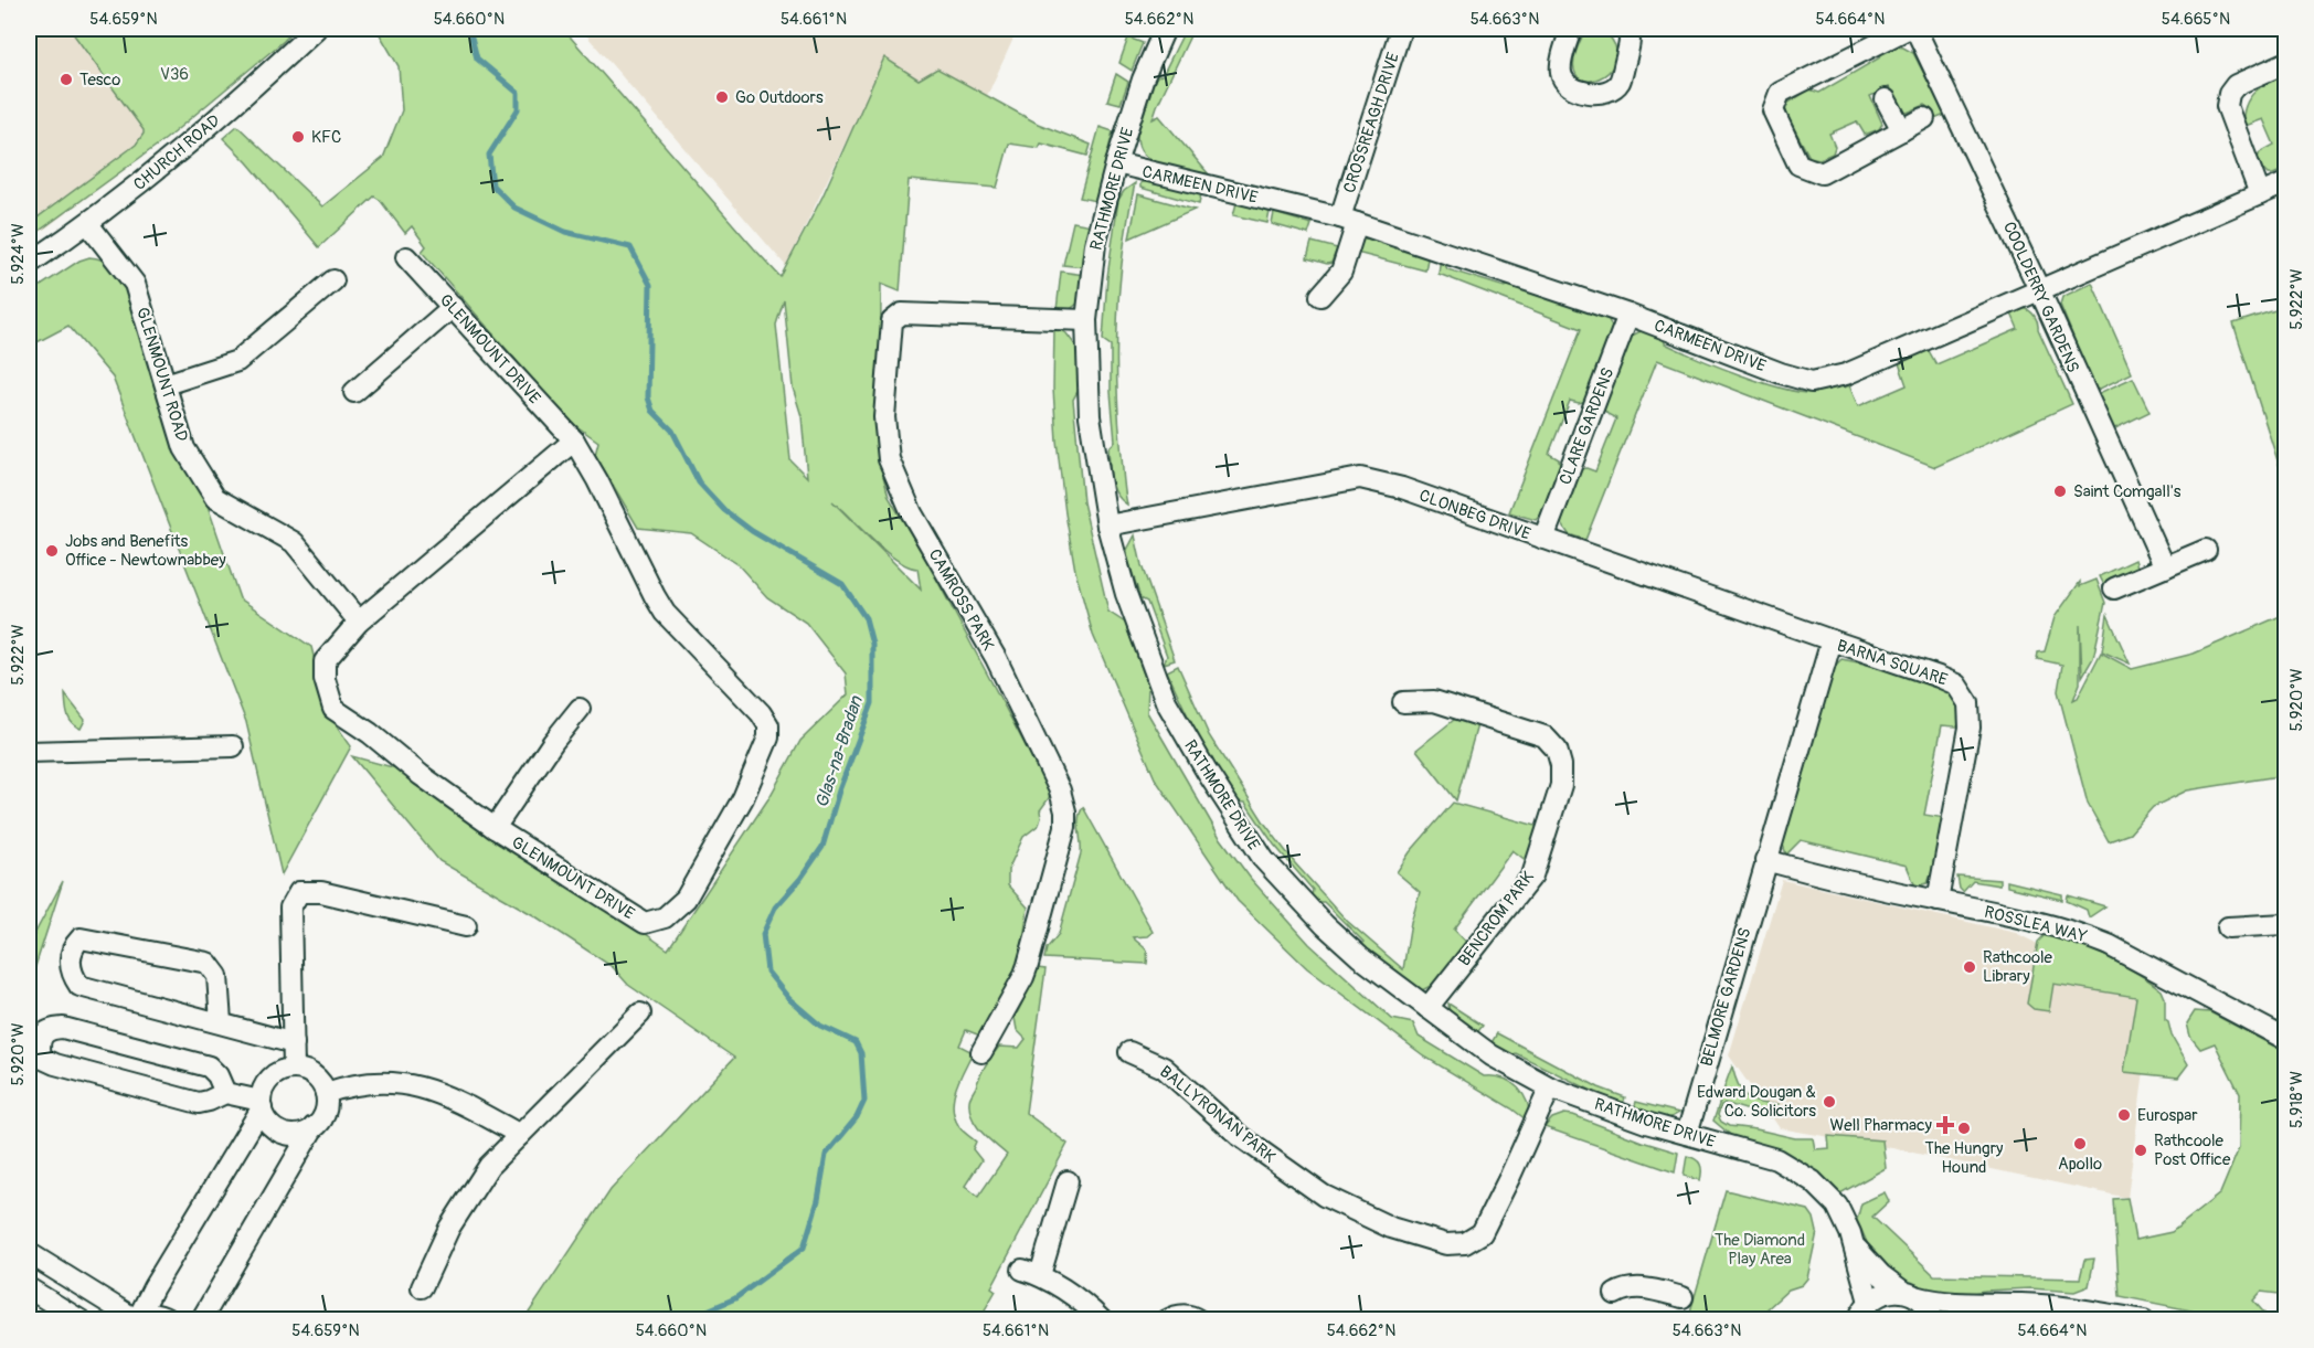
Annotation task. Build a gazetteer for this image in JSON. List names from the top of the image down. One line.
{"streets":{"street":["CROSSREAGH DRIVE","CHURCH ROAD","CARMEEN DRIVE","RATHMORE DRIVE","COOLDERRY GARDENS","GLENMOUNT DRIVE","GLENMOUNT ROAD","CLARE GARDENS","CLONBEG DRIVE","CAMROSS PARK","BARNA SQUARE","BENCROM PARK","ROSSLEA WAY","BELMORE GARDENS","BALLYRONAN PARK"]},"crossings":[["CROSSREAGH DRIVE","CARMEEN DRIVE"],["CHURCH ROAD","GLENMOUNT ROAD"],["CARMEEN DRIVE","RATHMORE DRIVE"],["CARMEEN DRIVE","COOLDERRY GARDENS"],["CARMEEN DRIVE","CLARE GARDENS"],["RATHMORE DRIVE","CLONBEG DRIVE"],["RATHMORE DRIVE","CAMROSS PARK"],["RATHMORE DRIVE","BENCROM PARK"],["RATHMORE DRIVE","BELMORE GARDENS"],["RATHMORE DRIVE","BALLYRONAN PARK"],["GLENMOUNT DRIVE","GLENMOUNT ROAD"],["CLARE GARDENS","CLONBEG DRIVE"],["CLONBEG DRIVE","BARNA SQUARE"],["BARNA SQUARE","ROSSLEA WAY"],["BARNA SQUARE","BELMORE GARDENS"],["ROSSLEA WAY","BELMORE GARDENS"]],"water":["Glas-na-Bradan"],"parks":["V36","The Diamond Play Area"],"places":{"other":["Tesco","Go Outdoors","KFC","Saint Comgall's","Jobs and Benefits Office - Newtownabbey","Rathcoole Library","Edward Dougan & Co. Solicitors","Eurospar","The Hungry Hound","Apollo","Rathcoole Post Office"],"health":["Well Pharmacy"]},"coordinates":["54.659°N","54.660°N","54.661°N","54.662°N","54.663°N","54.664°N","54.665°N","5.924°W","5.922°W","5.920°W","5.918°W"]}
